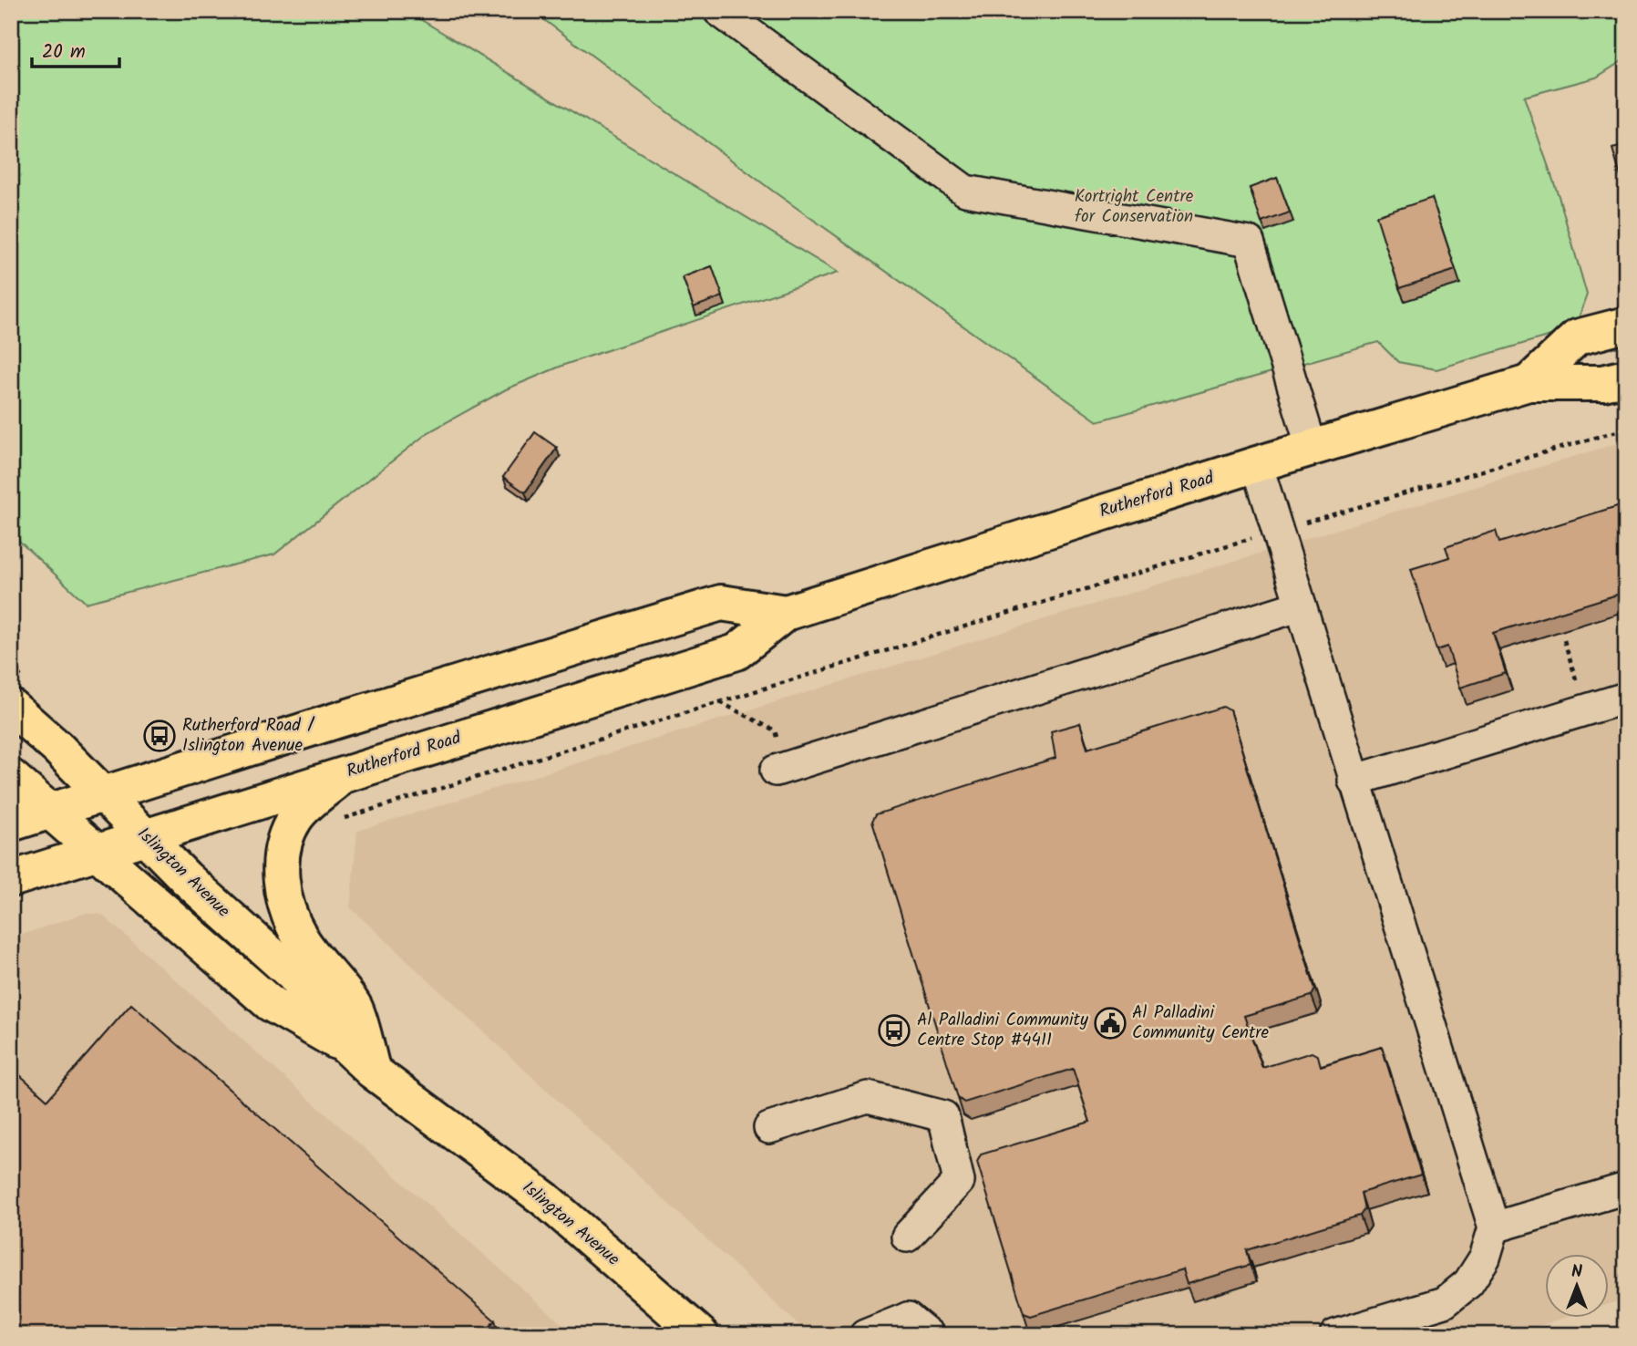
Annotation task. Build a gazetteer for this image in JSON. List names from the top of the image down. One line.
{"streets":{"main road":["Rutherford Road","Islington Avenue"]},"crossings":[["Rutherford Road","Islington Avenue"]],"parks":["Kortright Centre for Conservation"],"places":{"bus stop":["Rutherford Road / Islington Avenue","Al Palladini Community Centre Stop #4411"],"public building":["Al Palladini Community Centre"]},"scale_bar":"20 m","north":"top"}
